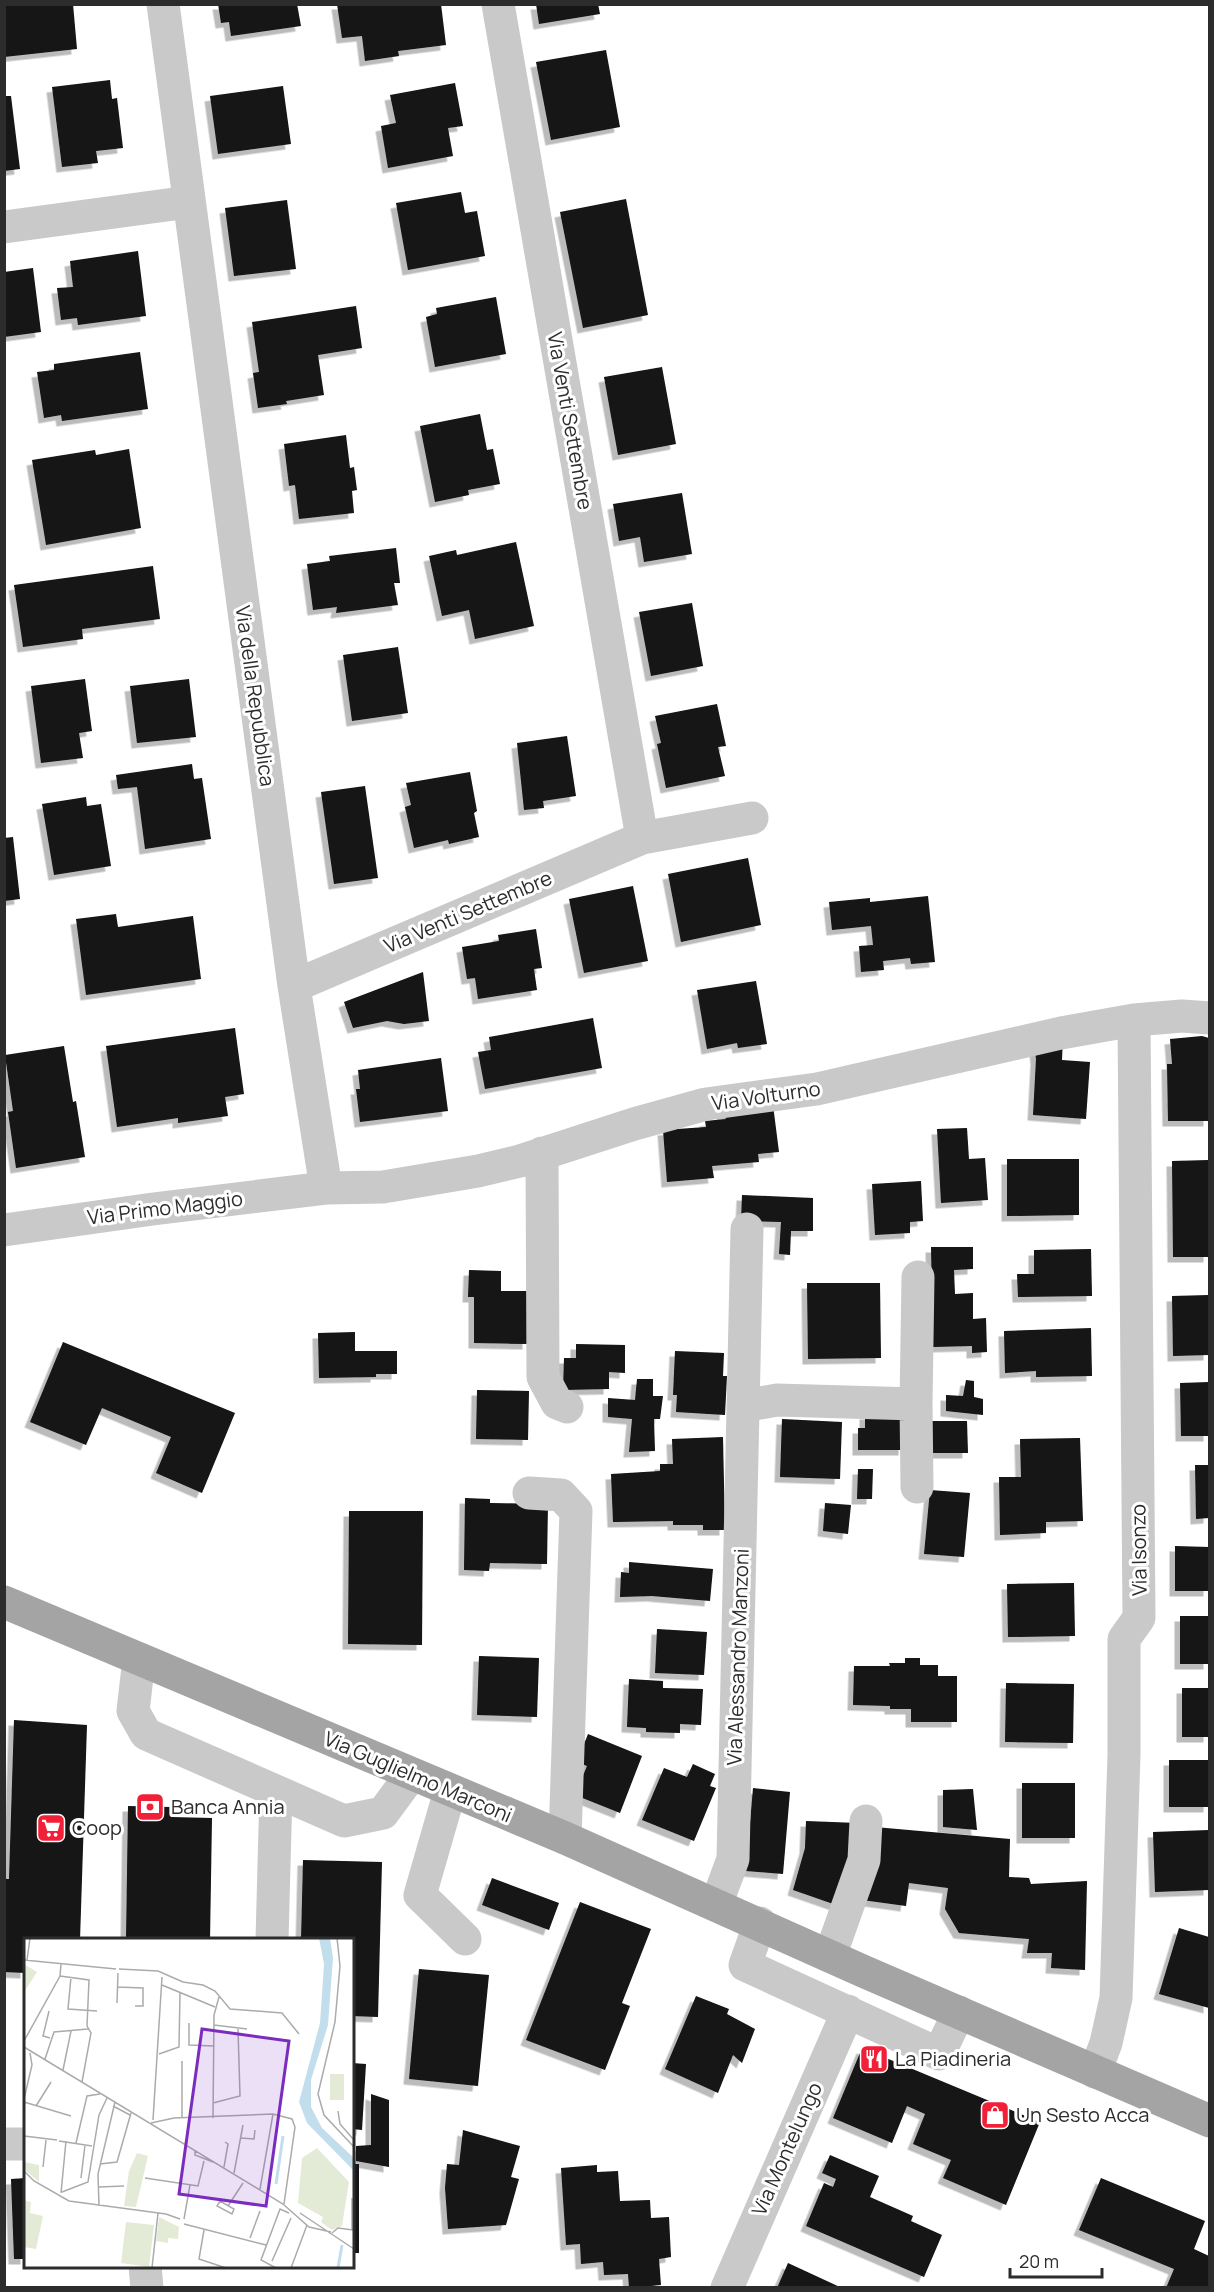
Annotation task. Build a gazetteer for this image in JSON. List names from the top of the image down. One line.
{"streets":{"main road":["Via Guglielmo Marconi"],"street":["Via Venti Settembre","Via della Repubblica","Via Volturno","Via Primo Maggio","Via Isonzo","Via Alessandro Manzoni","Via Montelungo"]},"crossings":[["Via Venti Settembre","Via della Repubblica"],["Via della Repubblica","Via Volturno"],["Via della Repubblica","Via Primo Maggio"],["Via Volturno","Via Primo Maggio"],["Via Volturno","Via Isonzo"],["Via Isonzo","Via Guglielmo Marconi"],["Via Alessandro Manzoni","Via Guglielmo Marconi"]],"places":{"bank":["Banca Annia"],"supermarket":["Coop"],"restaurant":["La Piadineria"],"shop":["Un Sesto Acca"]},"scale_bar":"20 m"}
